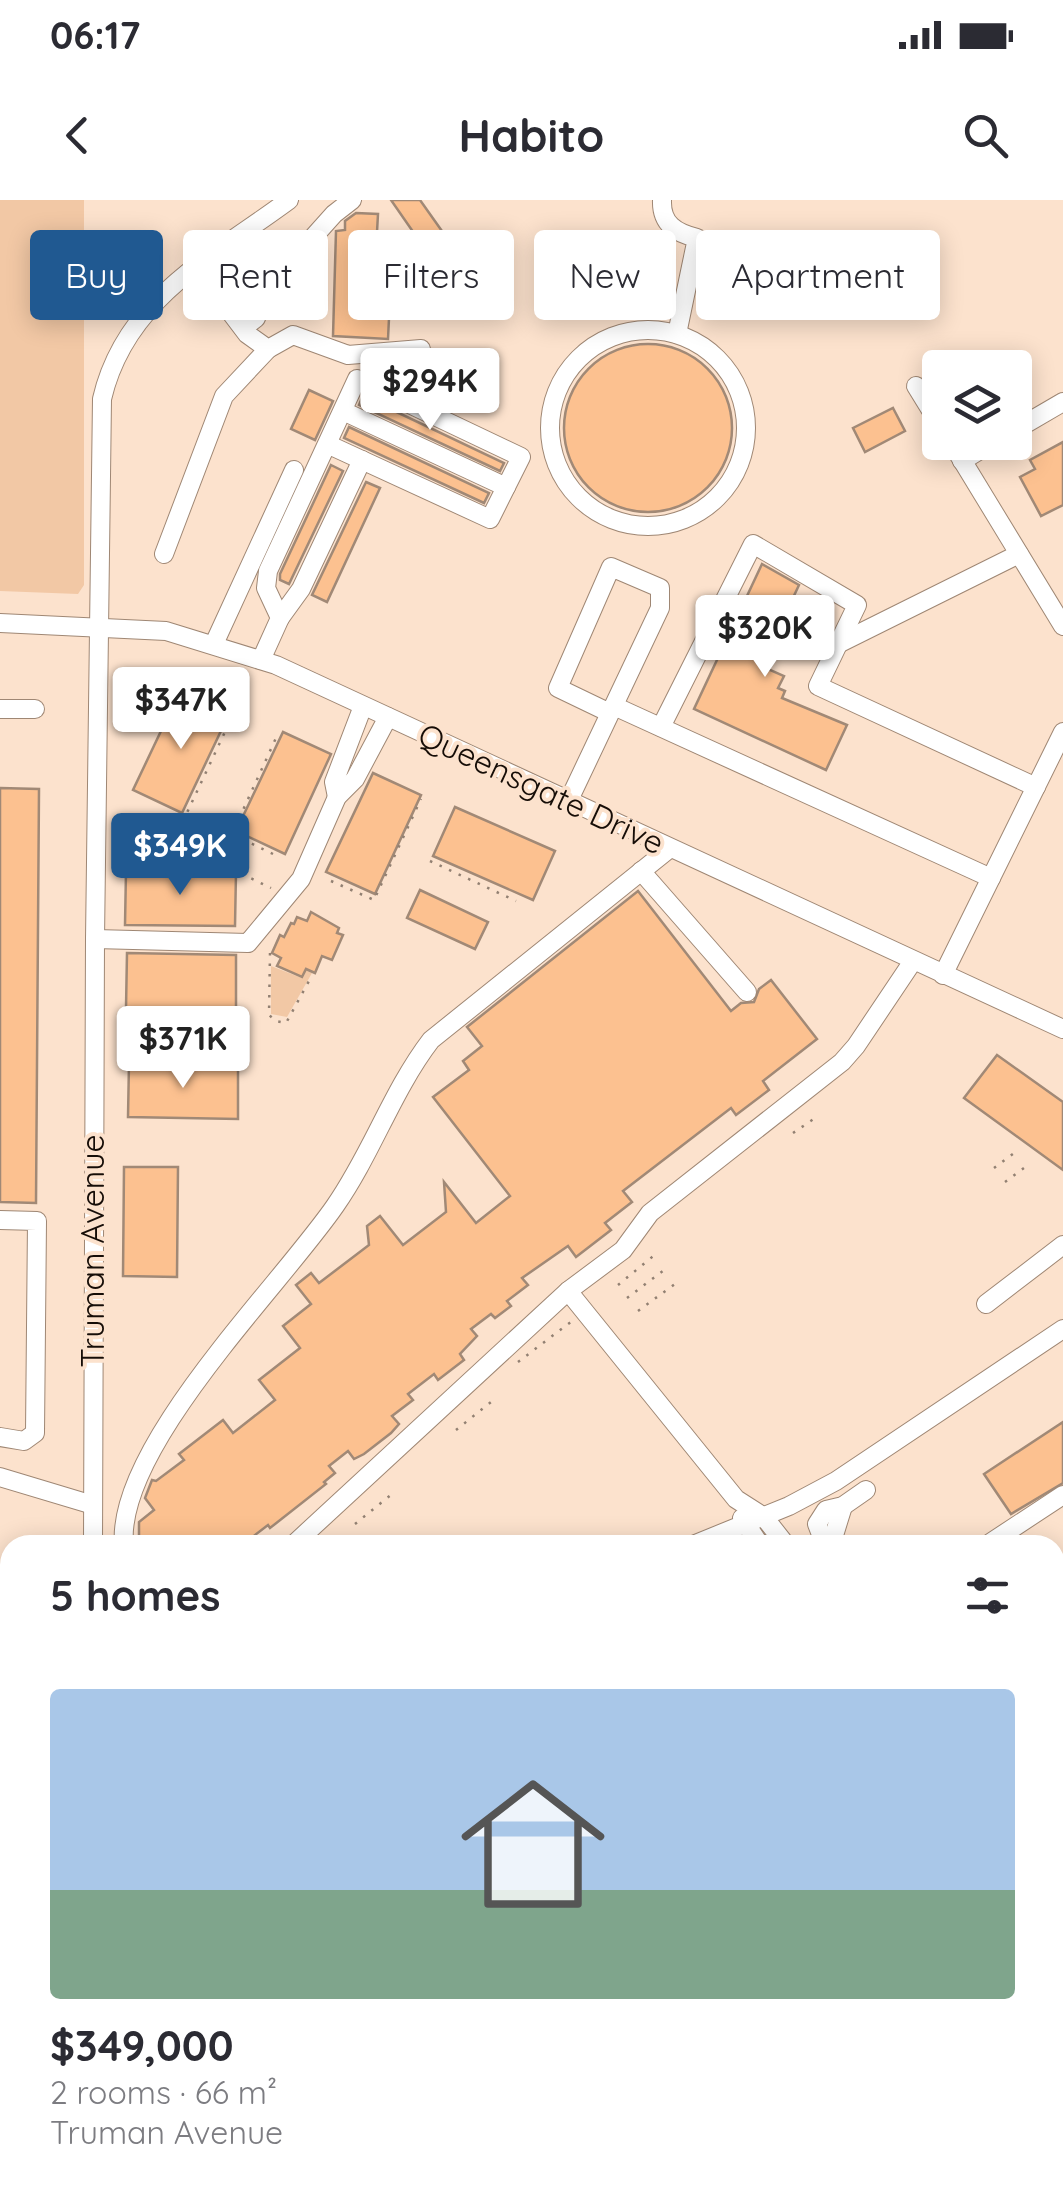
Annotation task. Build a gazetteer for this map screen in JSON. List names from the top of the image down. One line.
{"streets":{"street":["Queensgate Drive","Truman Avenue"]},"crossings":[["Queensgate Drive","Truman Avenue"]],"page":{"status":"06:17","header":"Habito","chip":["Buy","Rent","Filters","New","Apartment"],"price":["$294K","$320K","$347K","$349K","$371K"],"heading":"5 homes","list":[{"name":"$349,000","note":"2 rooms · 66 m² · Truman Avenue"}]}}
